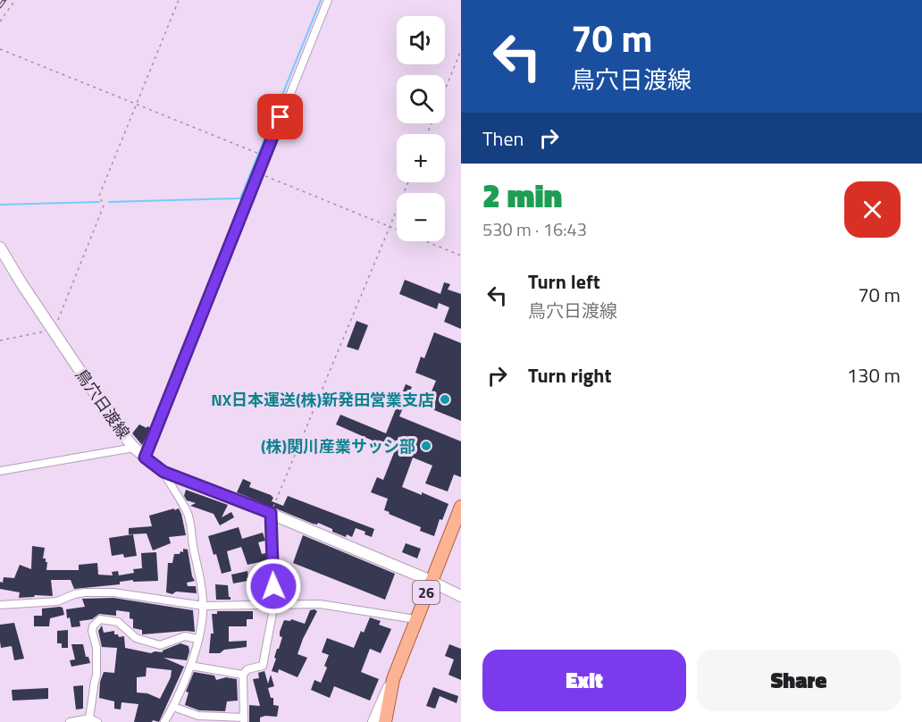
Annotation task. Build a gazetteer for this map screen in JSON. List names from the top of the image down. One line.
{"streets":{"main road":["鳥穴日渡線","26"]},"crossings":[["鳥穴日渡線","26"]],"places":["NX日本運送(株)新発田営業支店","(株)関川産業サッシ部"],"page":{"turn":["70 m","鳥穴日渡線"],"map_buttons":["+","−"],"then":"Then","heading":["2 min","530 m · 16:43"],"list":[{"name":"Turn left","note":"鳥穴日渡線","value":"70 m"},{"name":"Turn right","value":"130 m"}],"buttons":["Exit","Share"]}}
